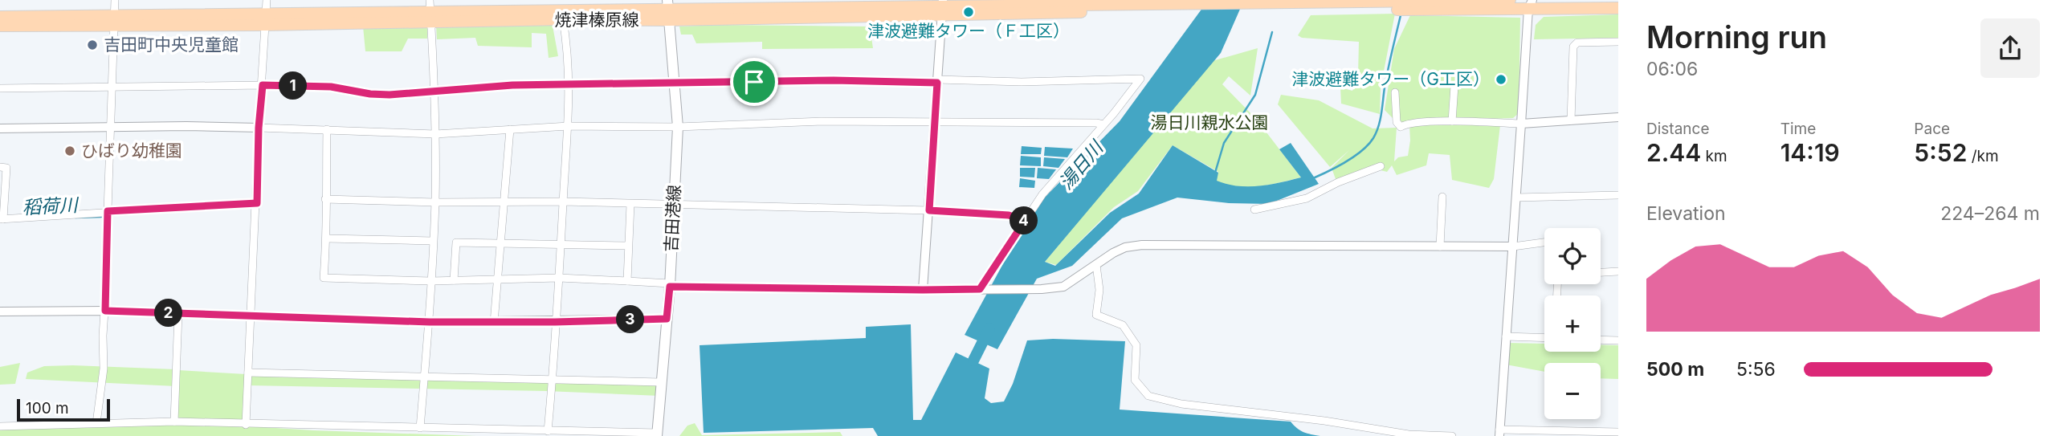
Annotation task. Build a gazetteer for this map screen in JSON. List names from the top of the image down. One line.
{"streets":{"main road":["焼津榛原線","吉田港線"]},"crossings":[["焼津榛原線","吉田港線"]],"water":["湯日川","稻荷川"],"parks":["湯日川親水公園"],"places":["津波避難タワー（Ｆ工区）","吉田町中央児童館","津波避難タワー（G工区）","ひばり幼稚園"],"scale_bar":"100 m","page":{"heading":["Morning run","06:06"],"pins":["1","4","2","3"],"stats":[["Distance","2.44 km"],["Time","14:19"],["Pace","5:52 /km"]],"chart":["Elevation","224–264 m"],"map_buttons":["+","−"],"list":[{"name":"500 m","note":"5:56"}],"scale":"100 m"}}
